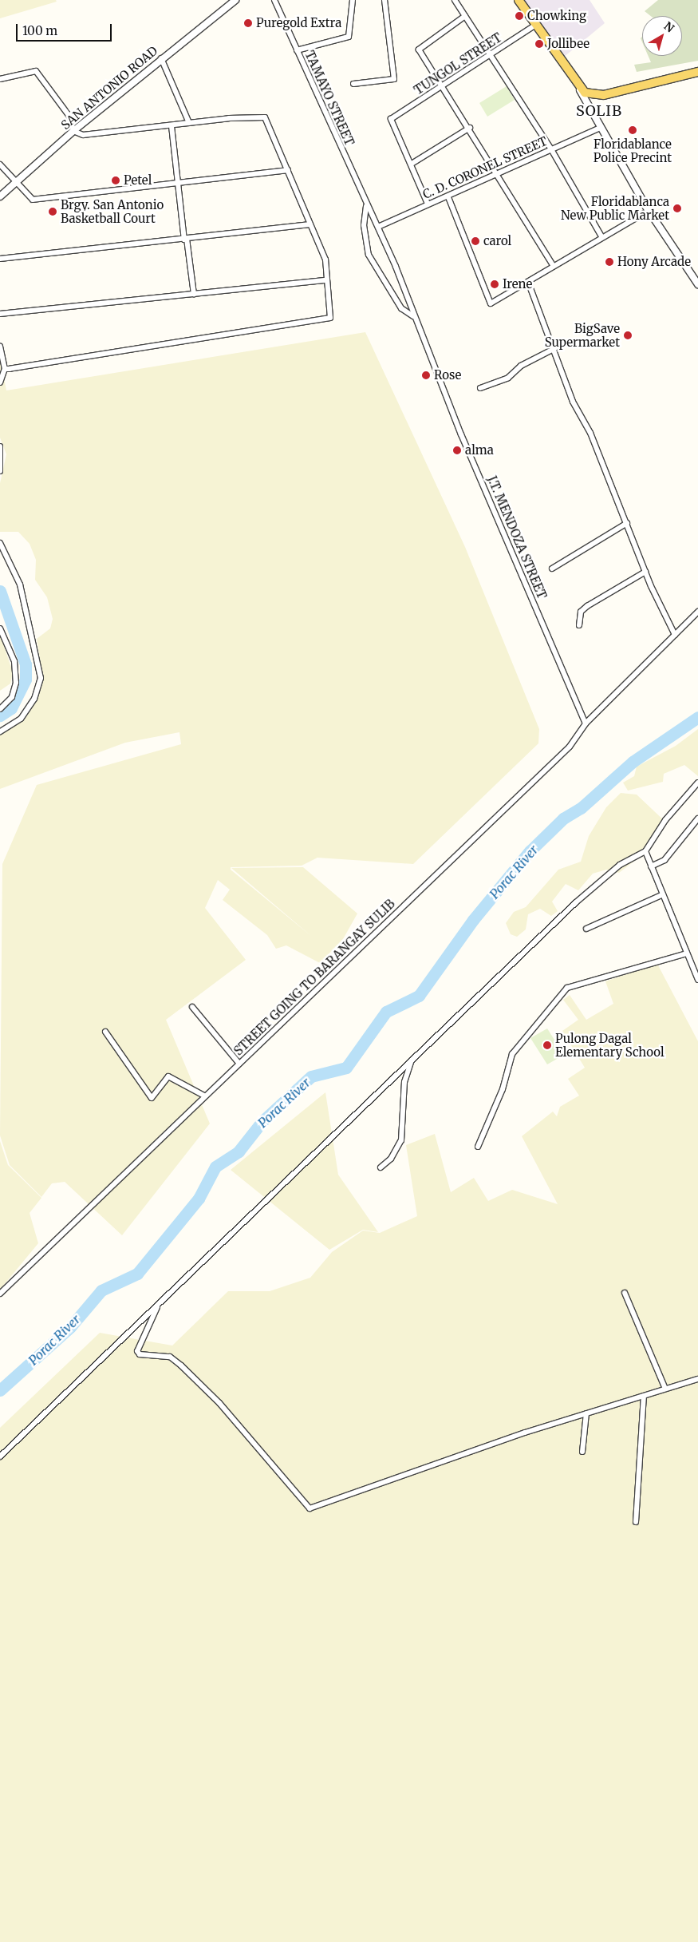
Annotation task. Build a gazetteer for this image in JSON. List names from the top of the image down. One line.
{"streets":{"street":["TUNGOL STREET","SAN ANTONIO ROAD","TAMAYO STREET","C. D. CORONEL STREET","J.T. MENDOZA STREET","STREET GOING TO BARANGAY SULIB"]},"crossings":[["TAMAYO STREET","J.T. MENDOZA STREET"],["C. D. CORONEL STREET","J.T. MENDOZA STREET"],["J.T. MENDOZA STREET","STREET GOING TO BARANGAY SULIB"]],"districts":["SOLIB"],"water":["Porac River"],"places":["Chowking","Puregold Extra","Jollibee","Floridablance Police Precint","Petel","Floridablanca New Public Market","Brgy. San Antonio Basketball Court","carol","Hony Arcade","Irene","BigSave Supermarket","Rose","alma","Pulong Dagal Elementary School"],"scale_bar":"100 m","north":"top right"}
